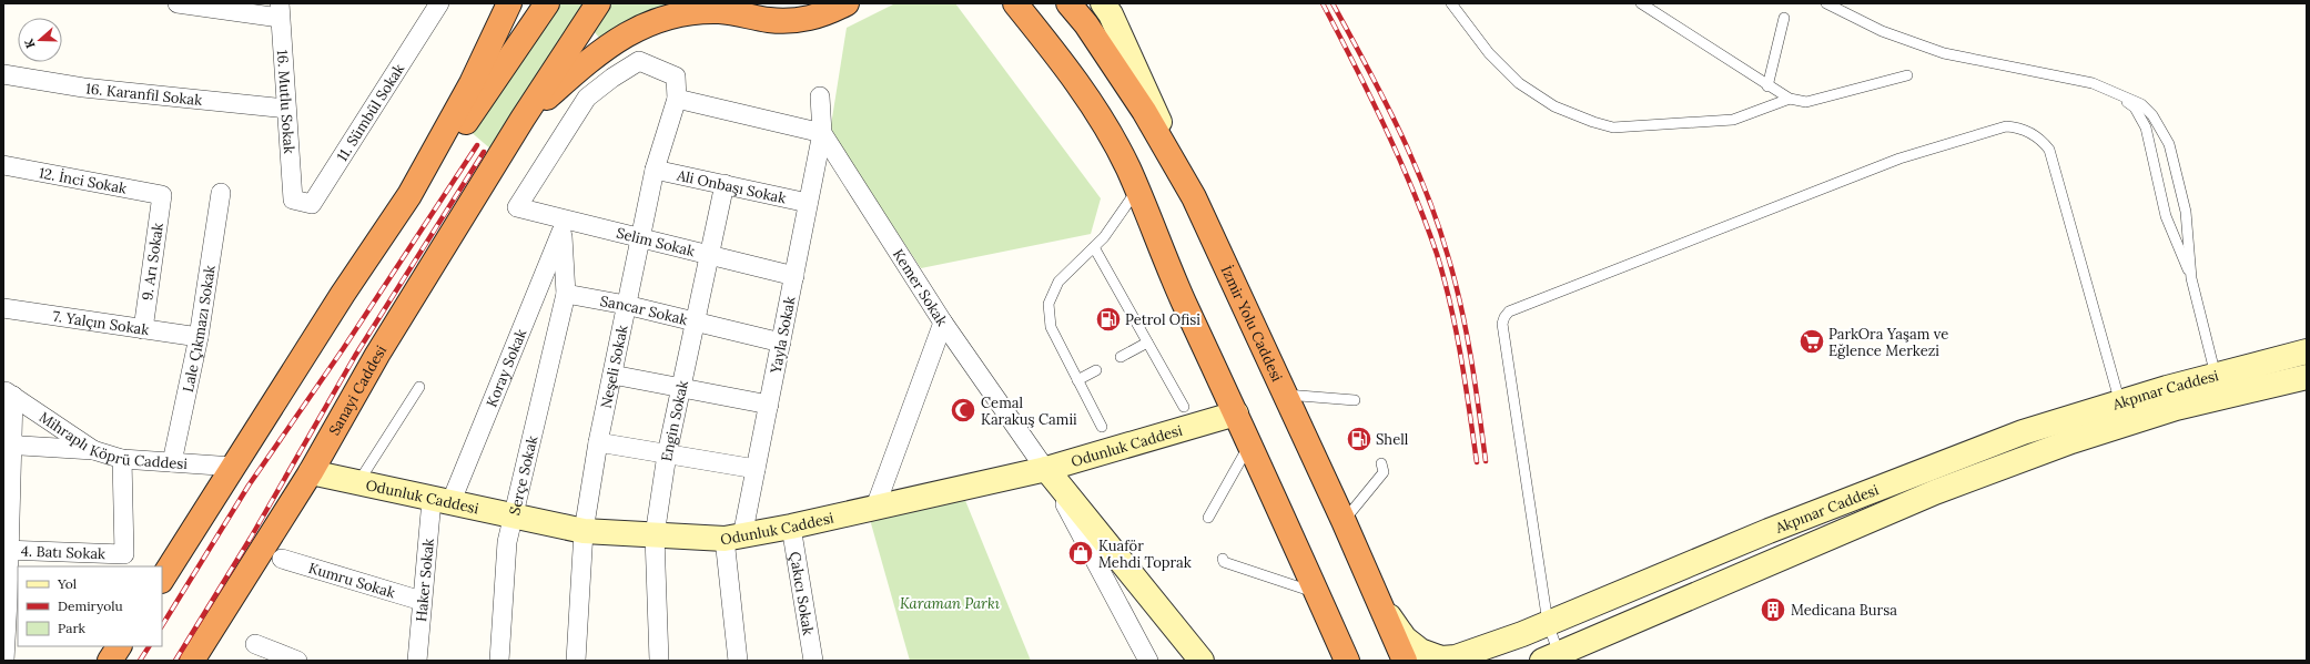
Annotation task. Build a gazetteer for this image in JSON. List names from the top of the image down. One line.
{"streets":{"highway":["İzmir Yolu Caddesi","Sanayi Caddesi"],"street":["16. Karanfil Sokak","16. Mutlu Sokak","11. Sümbül Sokak","12. İnci Sokak","Ali Onbaşı Sokak","Selim Sokak","9. Arı Sokak","Kemer Sokak","Sancar Sokak","7. Yalçın Sokak","Lale Çıkmazı Sokak","Yayla Sokak","Neşeli Sokak","Koray Sokak","Akpınar Caddesi","Engin Sokak","Mihraplı Köprü Caddesi","Odunluk Caddesi","Serçe Sokak","4. Batı Sokak","Haker Sokak","Kumru Sokak","Çakıcı Sokak"]},"crossings":[["16. Karanfil Sokak","16. Mutlu Sokak"],["16. Mutlu Sokak","11. Sümbül Sokak"],["12. İnci Sokak","9. Arı Sokak"],["Ali Onbaşı Sokak","Yayla Sokak"],["Ali Onbaşı Sokak","Neşeli Sokak"],["Ali Onbaşı Sokak","Engin Sokak"],["Selim Sokak","Yayla Sokak"],["Selim Sokak","Neşeli Sokak"],["Selim Sokak","Engin Sokak"],["9. Arı Sokak","7. Yalçın Sokak"],["Kemer Sokak","Yayla Sokak"],["Kemer Sokak","Odunluk Caddesi"],["Sancar Sokak","Yayla Sokak"],["Sancar Sokak","Neşeli Sokak"],["Sancar Sokak","Koray Sokak"],["Sancar Sokak","Engin Sokak"],["Sancar Sokak","Serçe Sokak"],["7. Yalçın Sokak","Lale Çıkmazı Sokak"],["İzmir Yolu Caddesi","Akpınar Caddesi"],["Lale Çıkmazı Sokak","Mihraplı Köprü Caddesi"],["Yayla Sokak","Odunluk Caddesi"],["Neşeli Sokak","Odunluk Caddesi"],["Koray Sokak","Odunluk Caddesi"],["Koray Sokak","Serçe Sokak"],["Koray Sokak","Haker Sokak"],["Sanayi Caddesi","Odunluk Caddesi"],["Engin Sokak","Odunluk Caddesi"],["Mihraplı Köprü Caddesi","4. Batı Sokak"],["Odunluk Caddesi","Serçe Sokak"],["Odunluk Caddesi","Haker Sokak"],["Odunluk Caddesi","Çakıcı Sokak"],["Haker Sokak","Kumru Sokak"]],"parks":["Karaman Parkı"],"places":{"fuel station":["Petrol Ofisi","Shell"],"supermarket":["ParkOra Yaşam ve Eğlence Merkezi"],"mosque":["Cemal Karakuş Camii"],"shop":["Kuaför Mehdi Toprak"],"building":["Medicana Bursa"]},"legend":["Yol","Demiryolu","Park"],"north":"left"}
